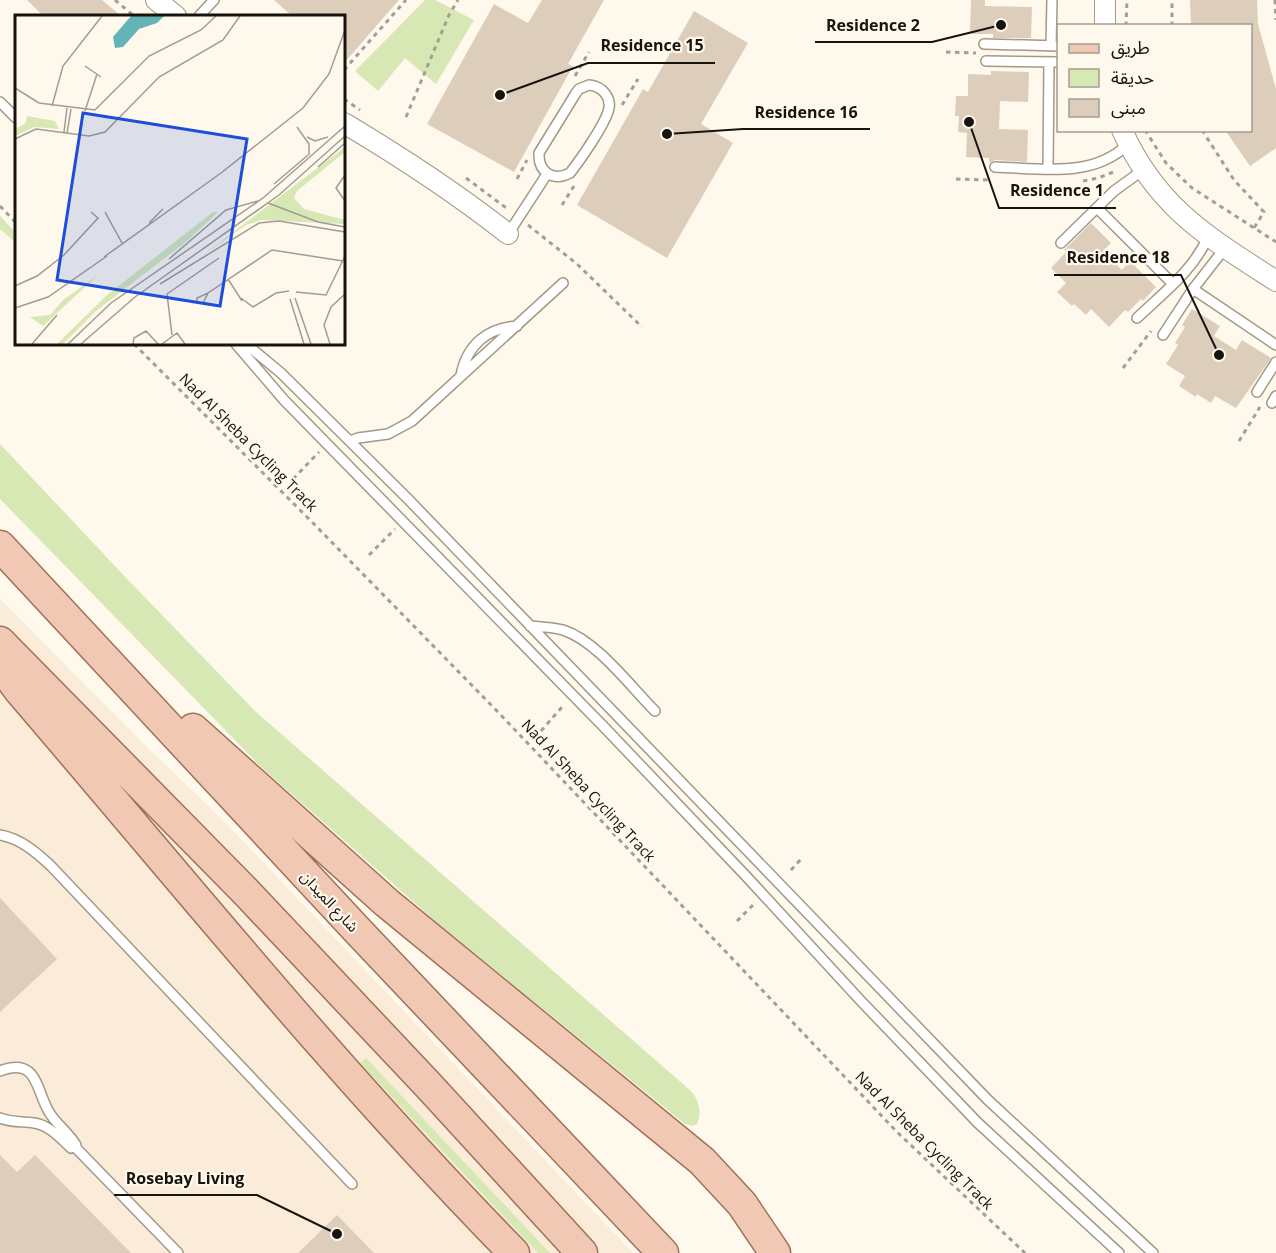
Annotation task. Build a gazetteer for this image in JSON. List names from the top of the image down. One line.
{"streets":{"main road":["شارع الميدان"],"path":["Nad Al Sheba Cycling Track"]},"places":["Residence 2","Residence 15","Residence 1","Residence 16","Residence 18","Rosebay Living"],"legend":["طريق","حديقة","مبنى"]}
